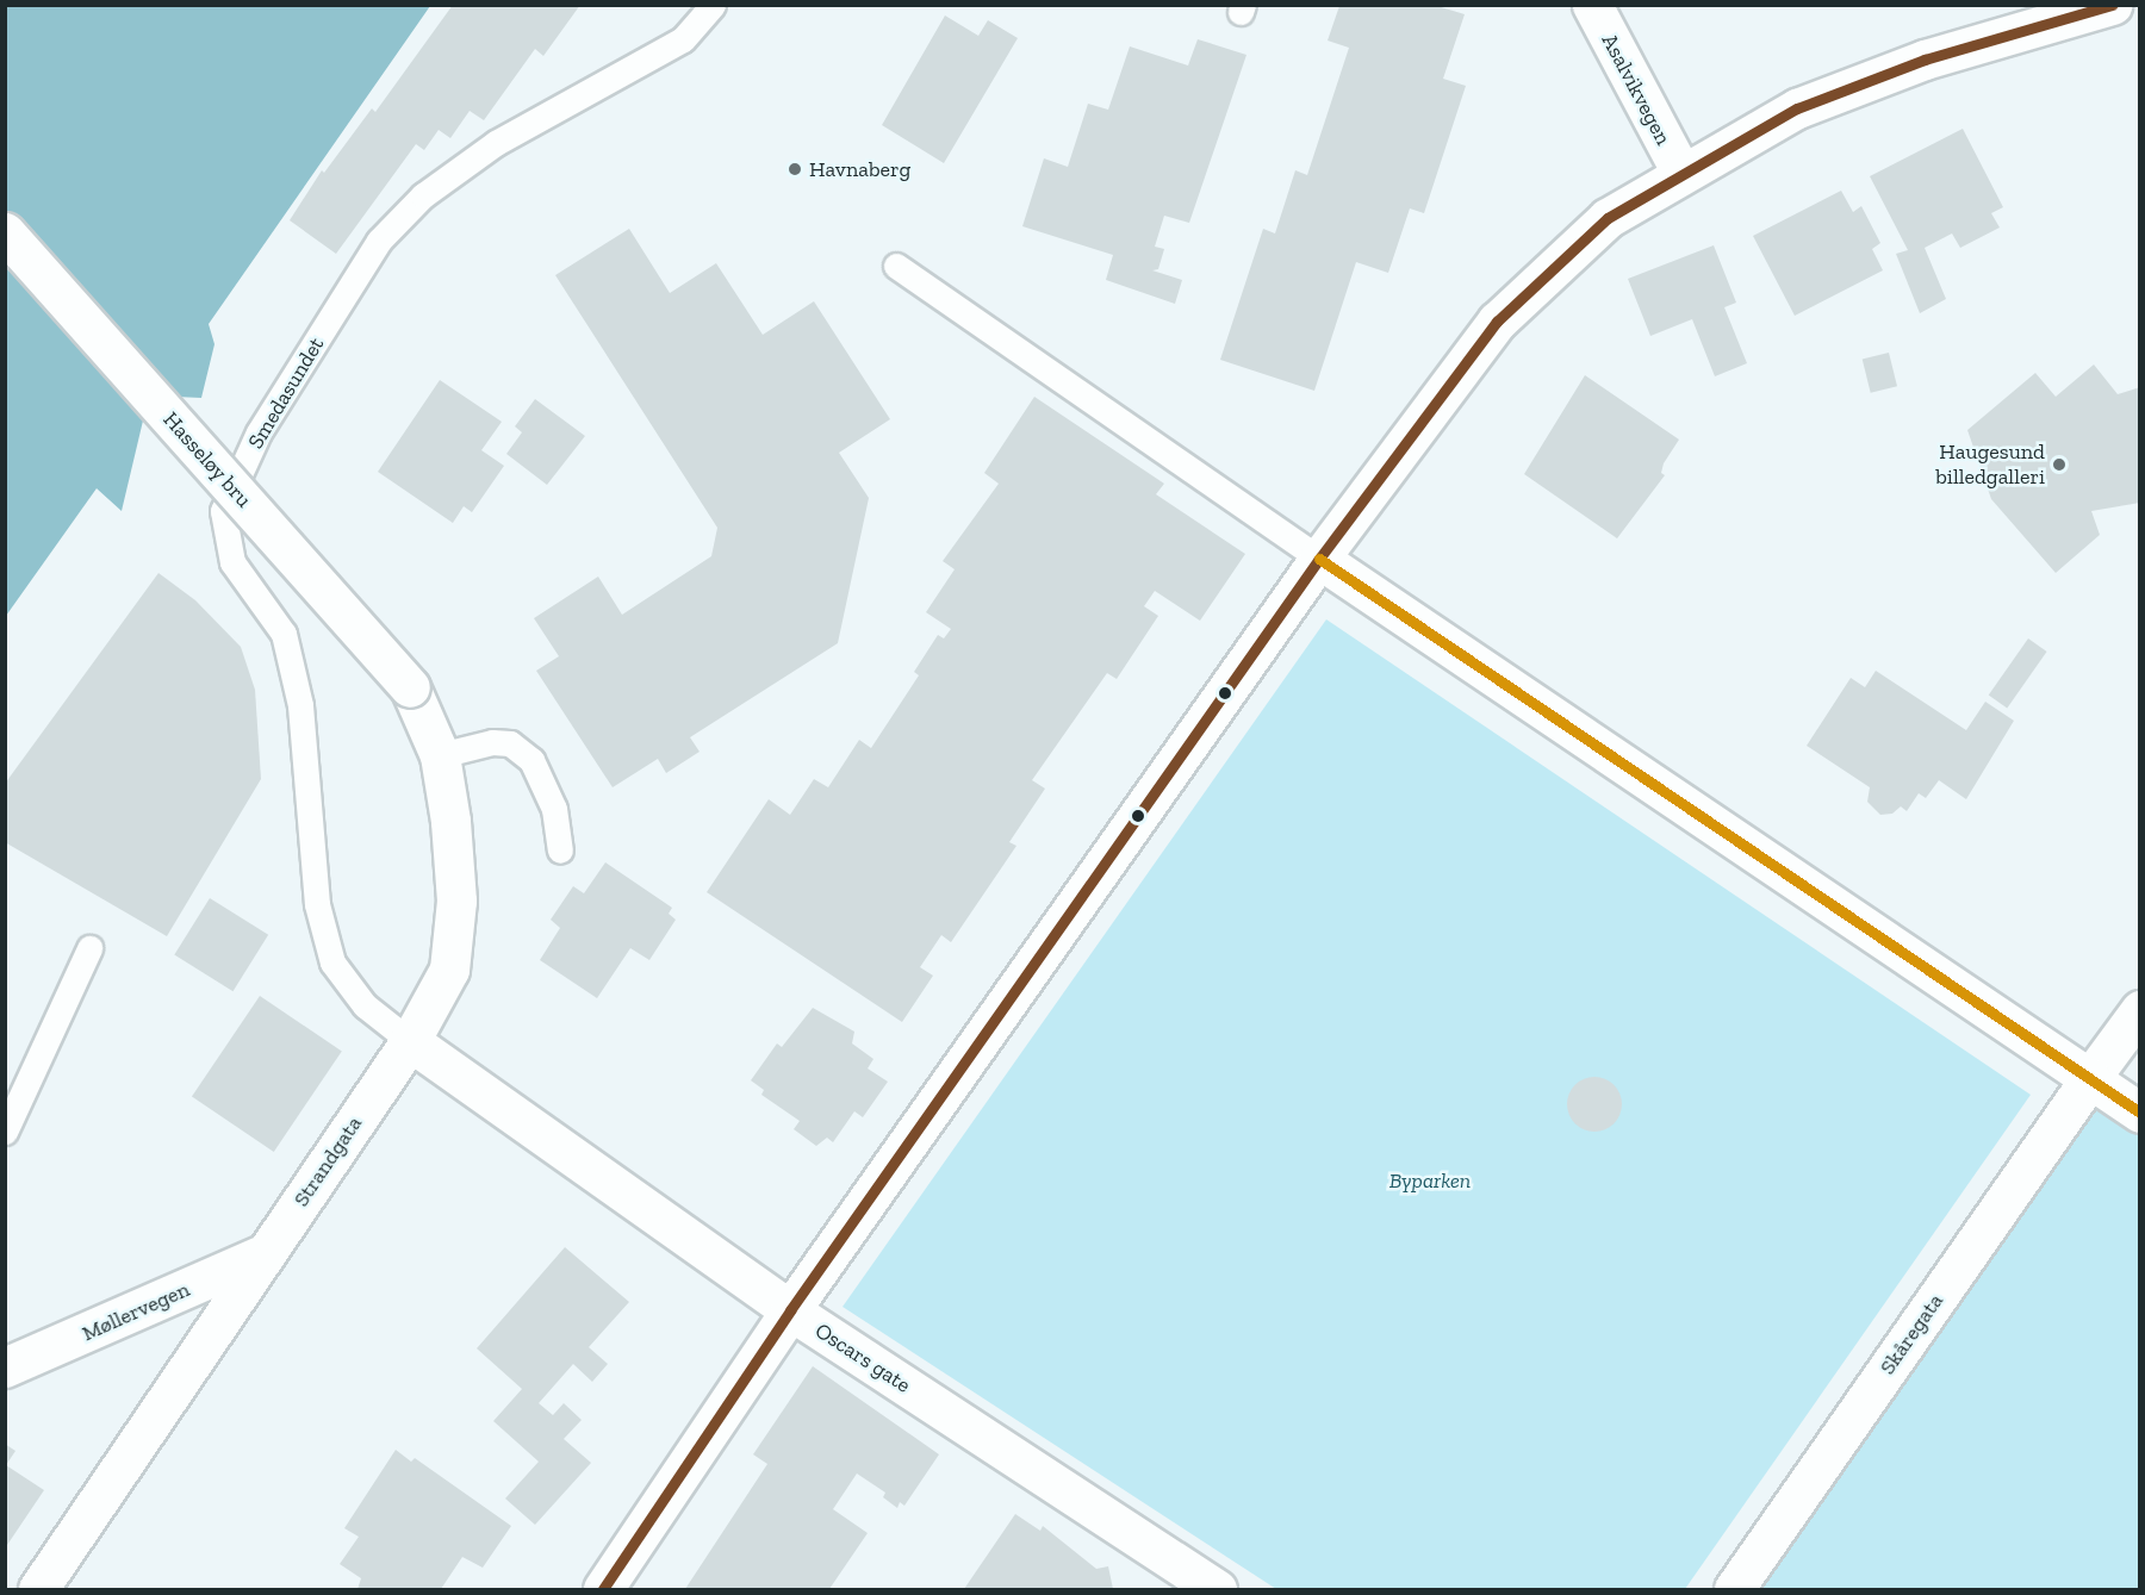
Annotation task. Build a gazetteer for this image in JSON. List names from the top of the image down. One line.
{"streets":{"street":["Asalvikvegen","Hasseløy bru","Strandgata","Møllervegen","Skåregata","Oscars gate"],"lane":["Smedasundet"]},"crossings":[["Smedasundet","Strandgata"],["Smedasundet","Oscars gate"],["Hasseløy bru","Strandgata"],["Strandgata","Møllervegen"],["Strandgata","Oscars gate"]],"parks":["Byparken"],"places":["Havnaberg","Haugesund billedgalleri"]}
